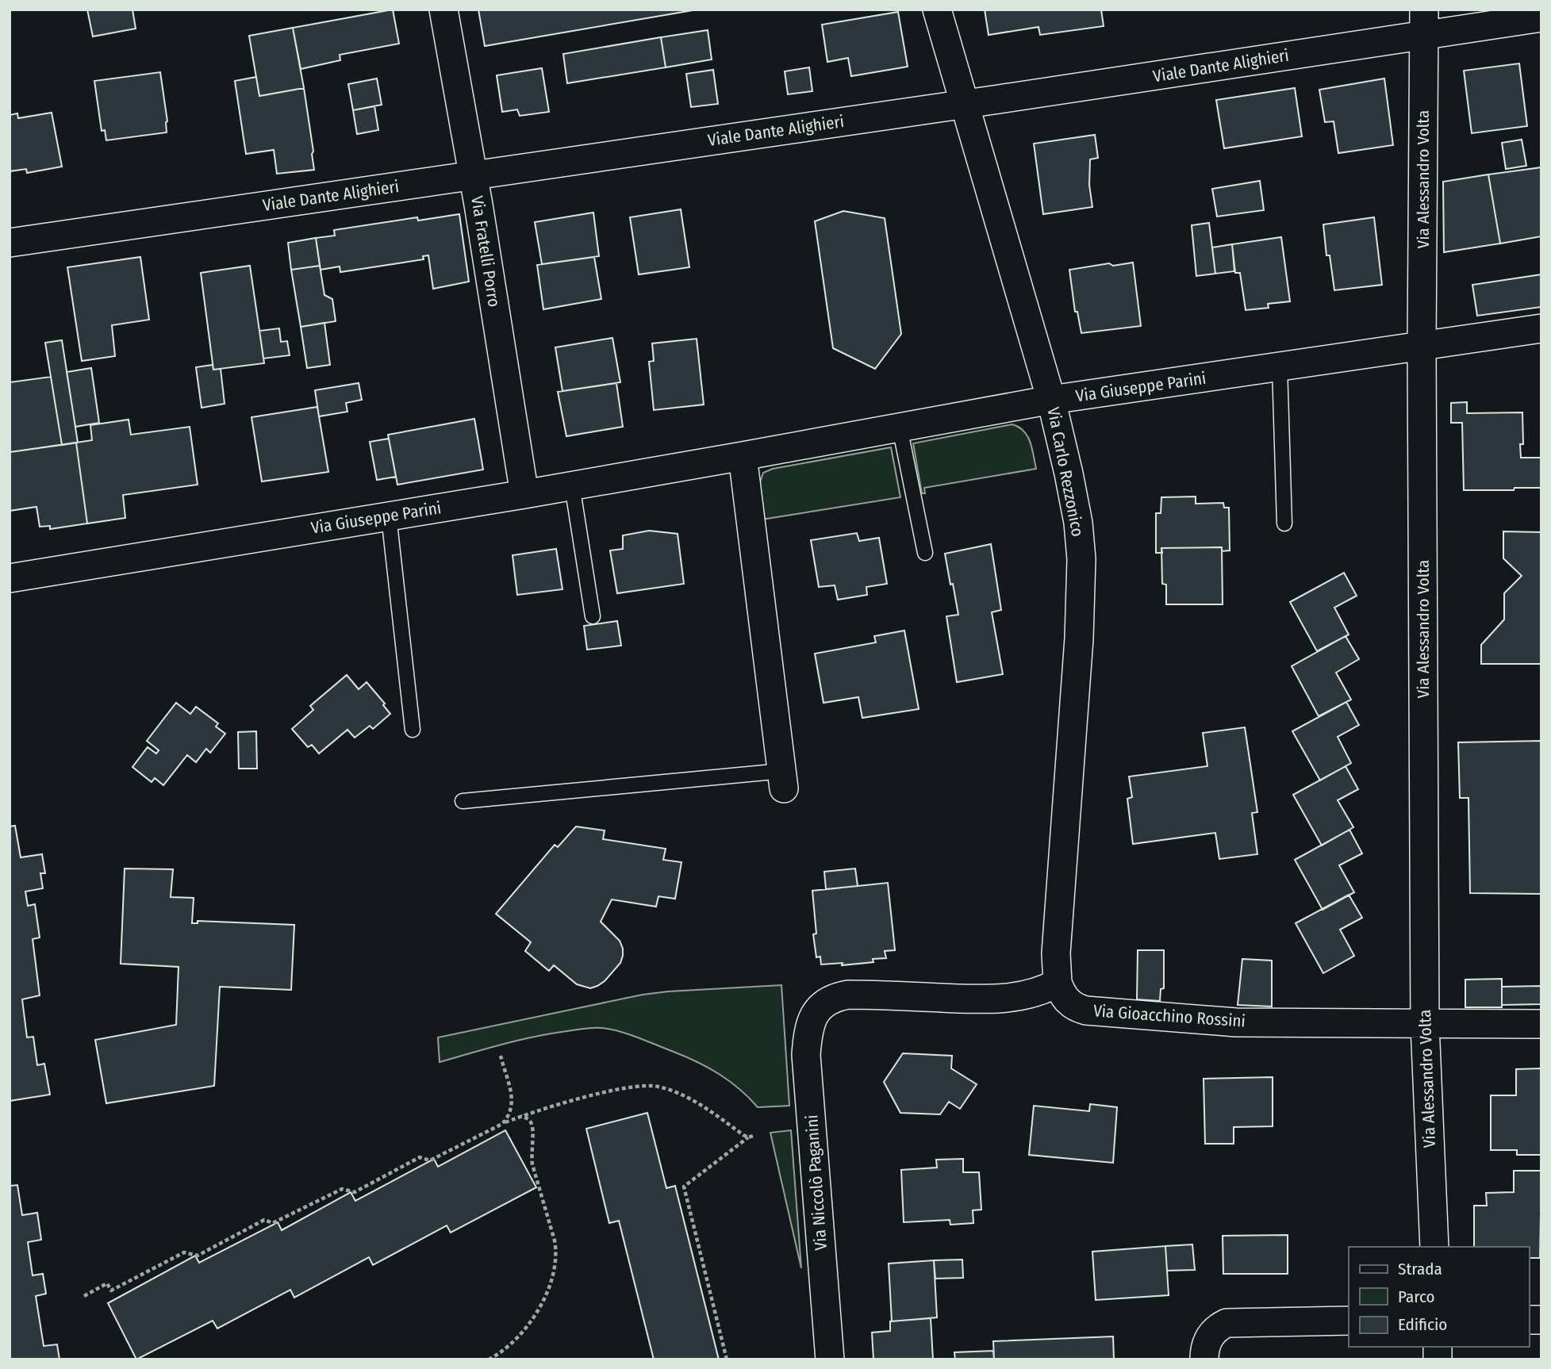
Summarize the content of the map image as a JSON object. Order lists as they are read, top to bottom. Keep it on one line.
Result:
{"streets":{"street":["Viale Dante Alighieri","Via Alessandro Volta","Via Fratelli Porro","Via Giuseppe Parini","Via Carlo Rezzonico","Via Gioacchino Rossini","Via Niccolò Paganini"]},"crossings":[["Viale Dante Alighieri","Via Alessandro Volta"],["Viale Dante Alighieri","Via Fratelli Porro"],["Viale Dante Alighieri","Via Carlo Rezzonico"],["Via Alessandro Volta","Via Giuseppe Parini"],["Via Alessandro Volta","Via Gioacchino Rossini"],["Via Fratelli Porro","Via Giuseppe Parini"],["Via Giuseppe Parini","Via Carlo Rezzonico"],["Via Carlo Rezzonico","Via Gioacchino Rossini"],["Via Carlo Rezzonico","Via Niccolò Paganini"],["Via Gioacchino Rossini","Via Niccolò Paganini"]],"legend":["Strada","Parco","Edificio"]}
